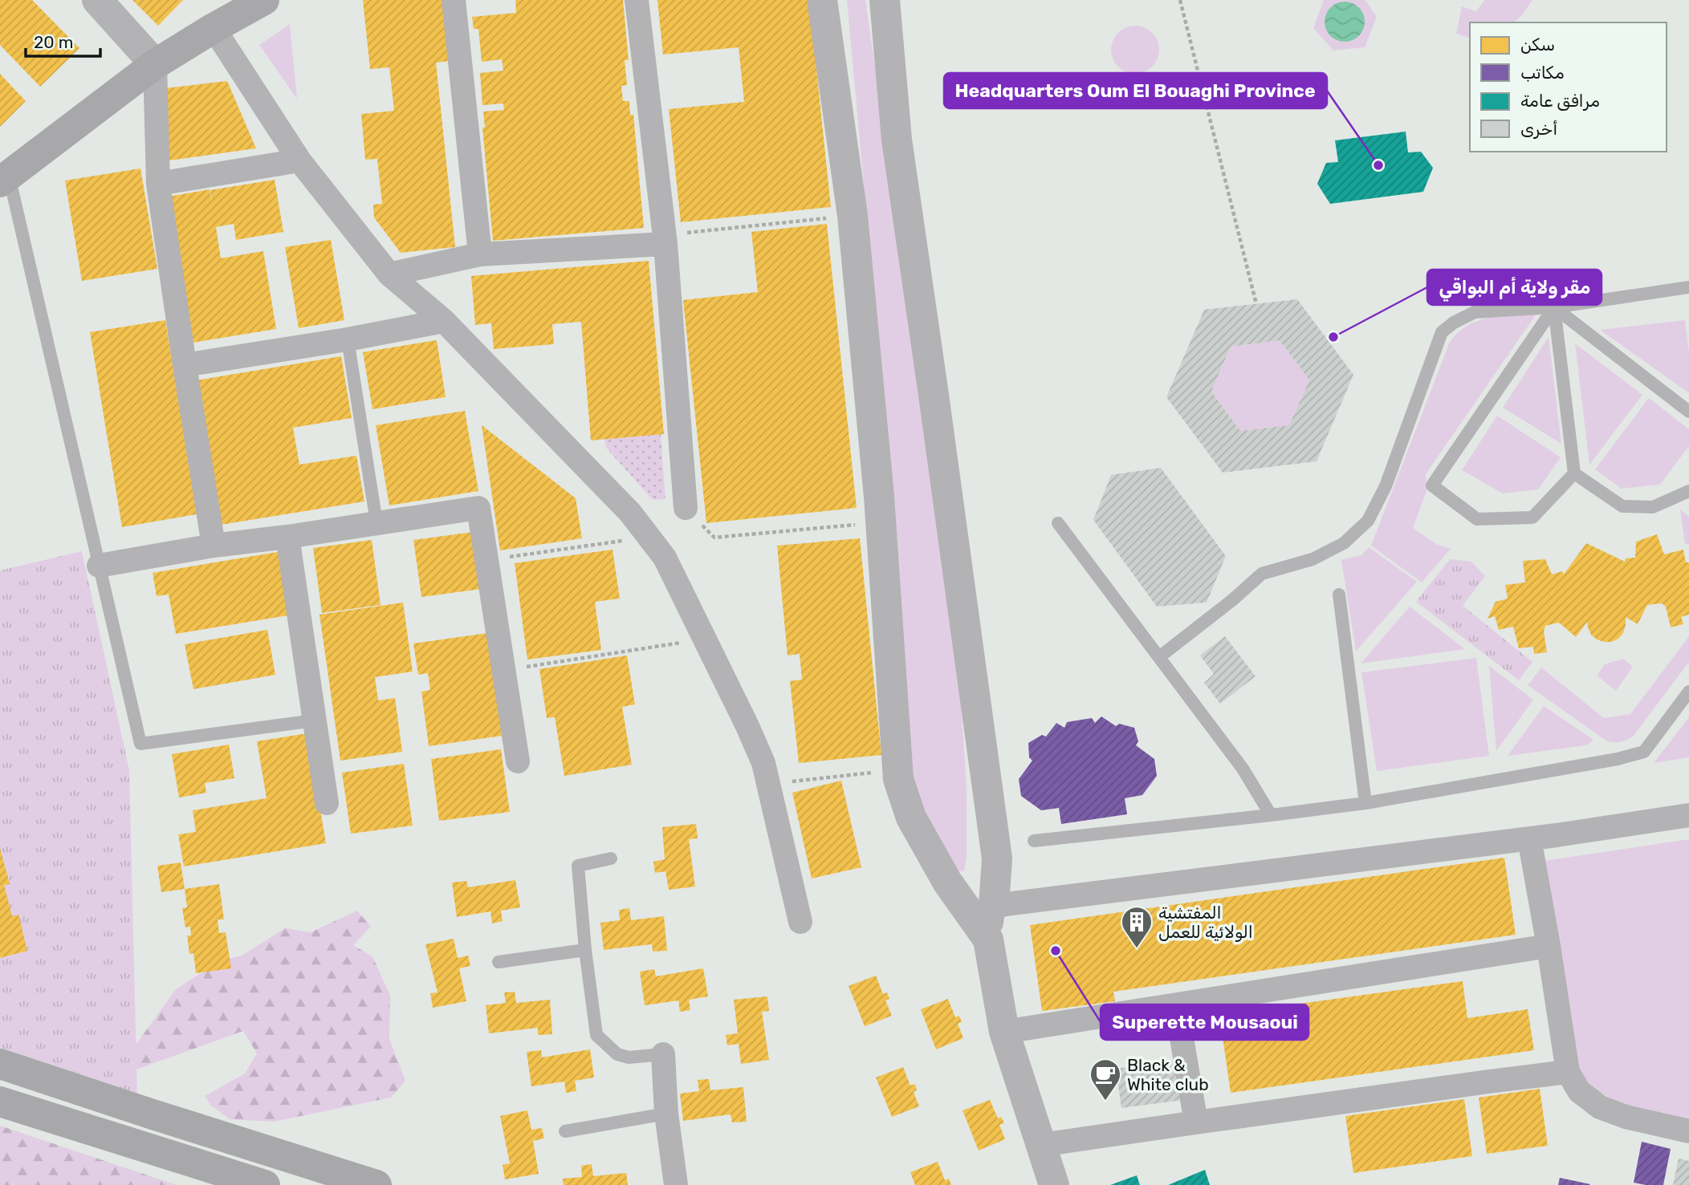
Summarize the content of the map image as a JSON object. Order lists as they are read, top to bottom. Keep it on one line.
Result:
{"places":{"other":["Headquarters Oum El Bouaghi Province","مقر ولاية أم البواقي","Superette Mousaoui"],"building":["المفتشية الولائية للعمل"],"cafe":["Black & White club"]},"legend":["سكن","مكاتب","مرافق عامة","أخرى"],"scale_bar":"20 m"}
